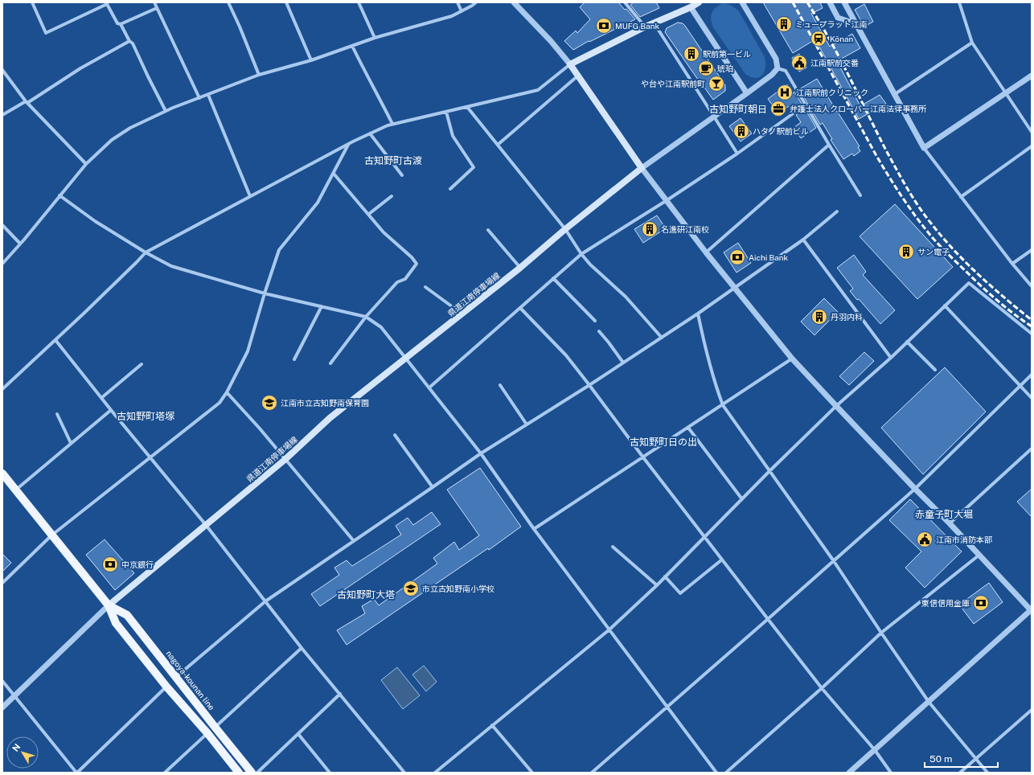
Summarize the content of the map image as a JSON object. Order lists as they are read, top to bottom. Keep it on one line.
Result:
{"streets":{"main road":["県道江南停車場線","nagoya-kounan line"]},"crossings":[["県道江南停車場線","nagoya-kounan line"]],"districts":["古知野町朝日","古知野町古渡","古知野町塔塚","古知野町日の出","赤童子町大堀","古知野町大塔"],"places":{"building":["ミュープラット江南","駅前第一ビル","ハタノ駅前ビル","名進研江南校","サン電子","丹羽内科"],"bank":["MUFG Bank","Aichi Bank","中京銀行","東信信用金庫"],"station":["Kōnan"],"public building":["江南駅前交番","江南市消防本部"],"cafe":["琥珀"],"bar":["や台や江南駅前町"],"hospital":["江南駅前クリニック"],"office":["弁護士法人クローバー江南法律事務所"],"school or university":["江南市立古知野南保育園","市立古知野南小学校"]},"scale_bar":"50 m","north":"top left"}
